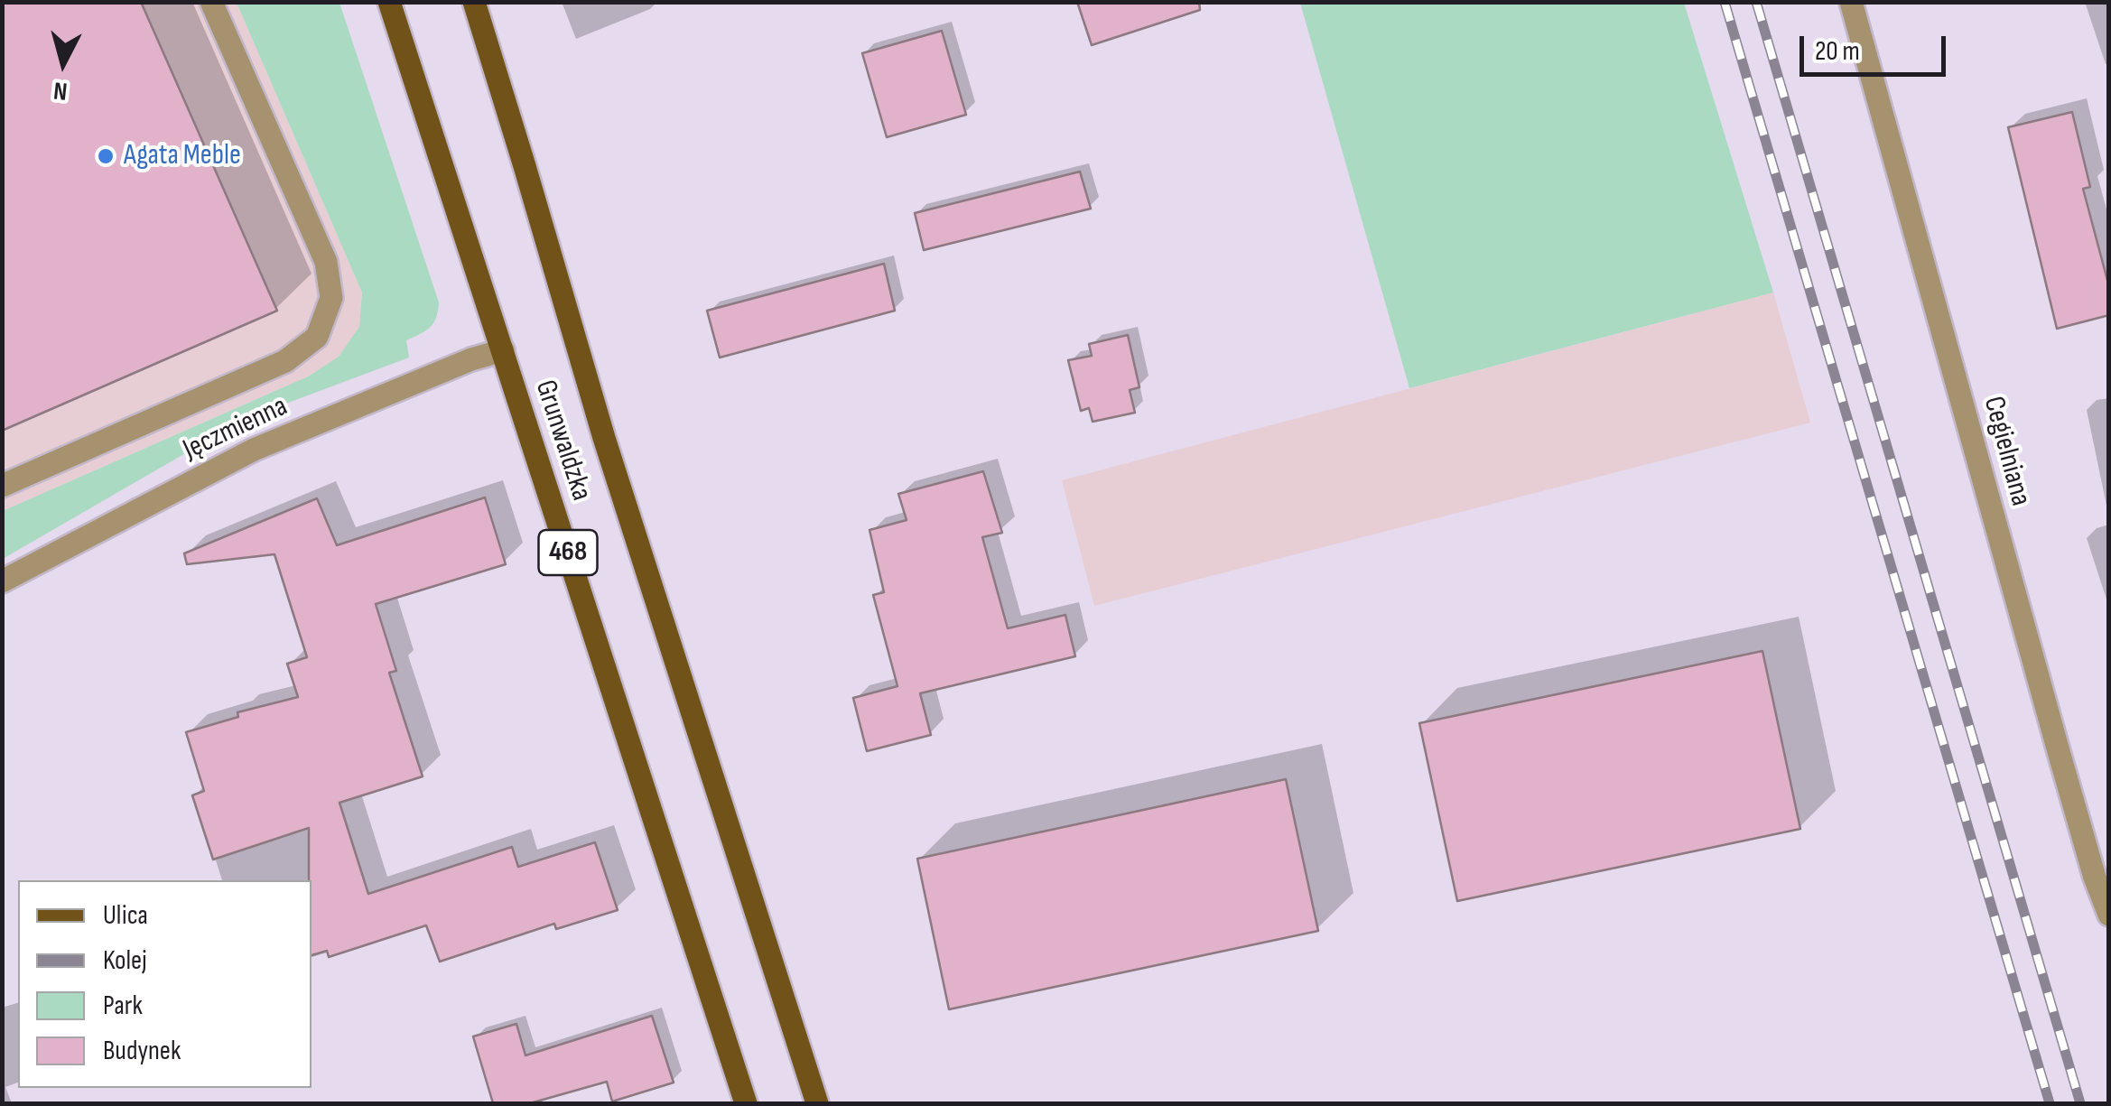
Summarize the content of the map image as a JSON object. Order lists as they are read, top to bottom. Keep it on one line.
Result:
{"streets":{"main road":["Grunwaldzka","468"],"street":["Jęczmienna","Cegielniana"]},"crossings":[["Jęczmienna","Grunwaldzka"]],"places":["Agata Meble"],"legend":["Ulica","Kolej","Park","Budynek"],"scale_bar":"20 m","north":"bottom"}
